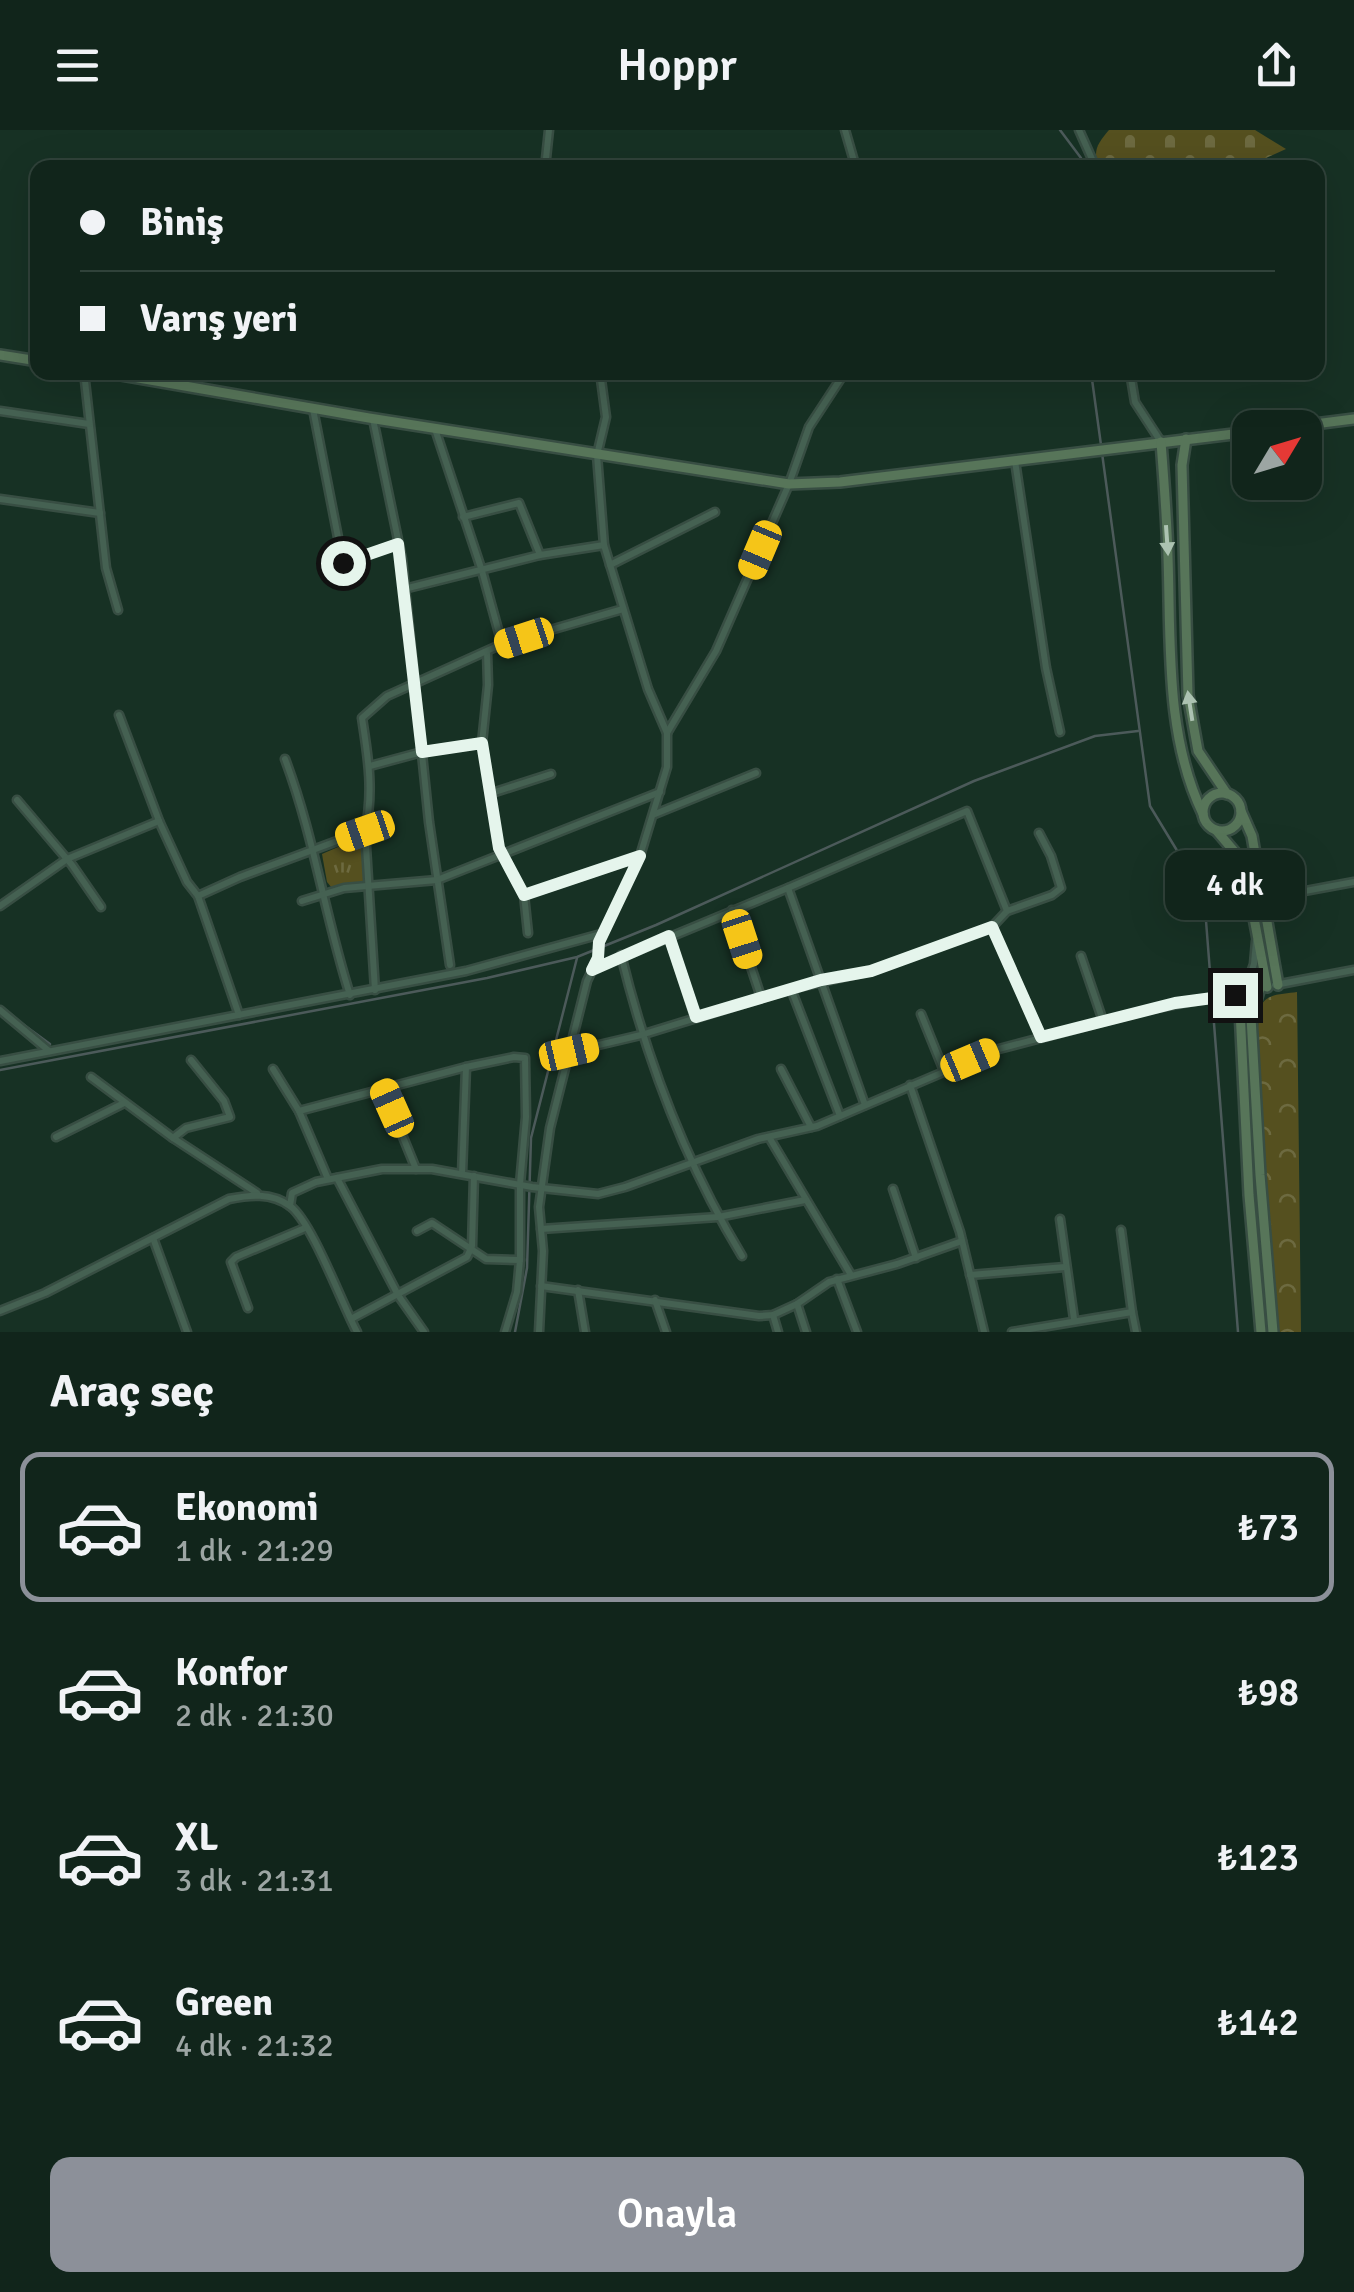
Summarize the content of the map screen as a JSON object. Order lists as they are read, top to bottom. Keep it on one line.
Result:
{"north":"top right","page":{"header":"Hoppr","banner":["Biniş","Varış yeri"],"bubble":"4 dk","heading":"Araç seç","list":[{"name":"Ekonomi","note":"1 dk · 21:29","value":"₺73"},{"name":"Konfor","note":"2 dk · 21:30","value":"₺98"},{"name":"XL","note":"3 dk · 21:31","value":"₺123"},{"name":"Green","note":"4 dk · 21:32","value":"₺142"}],"buttons":"Onayla"}}
